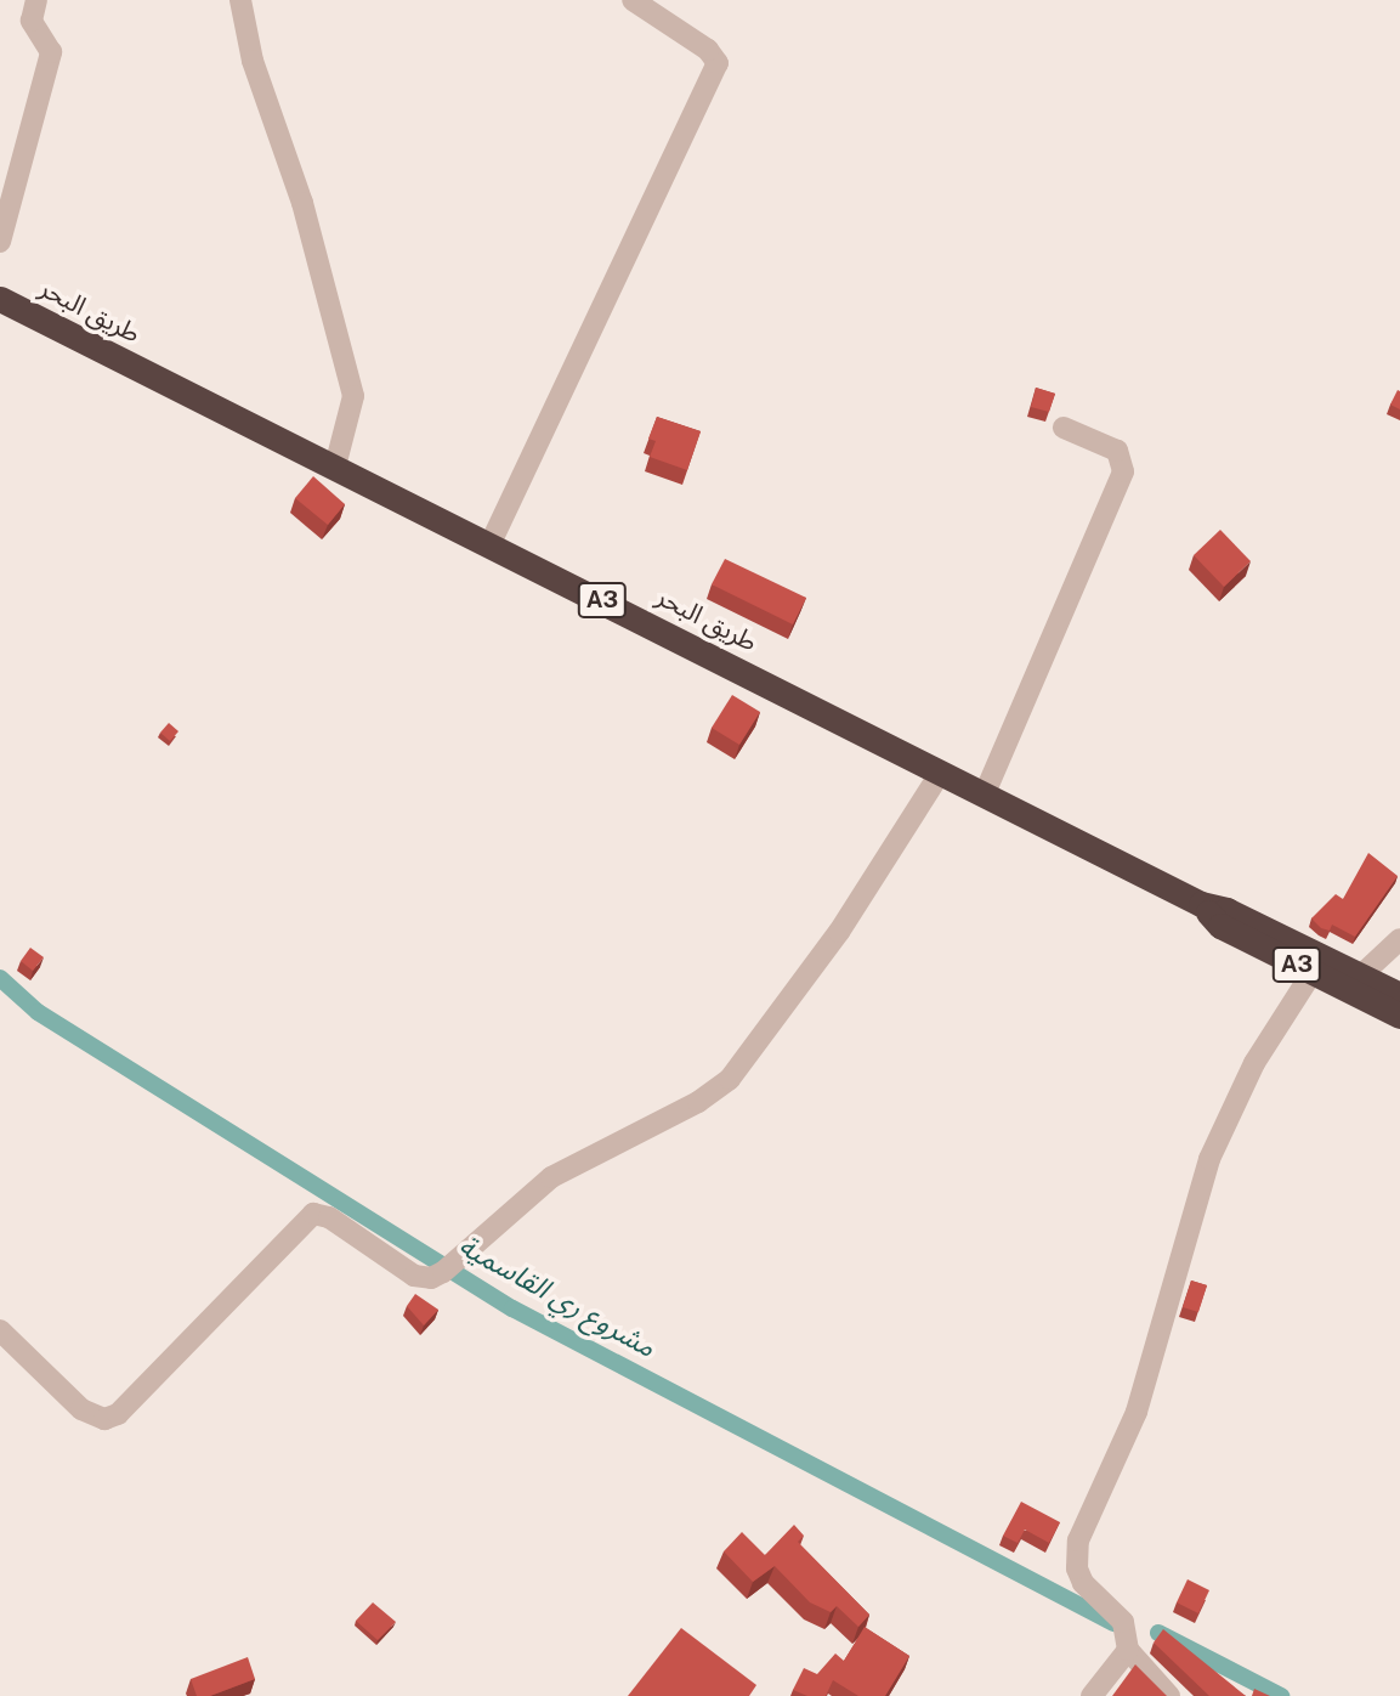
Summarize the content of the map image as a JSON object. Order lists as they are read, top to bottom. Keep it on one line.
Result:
{"streets":{"highway":["طريق البحر","A3"]},"water":["مشروع ري القاسمية"]}
